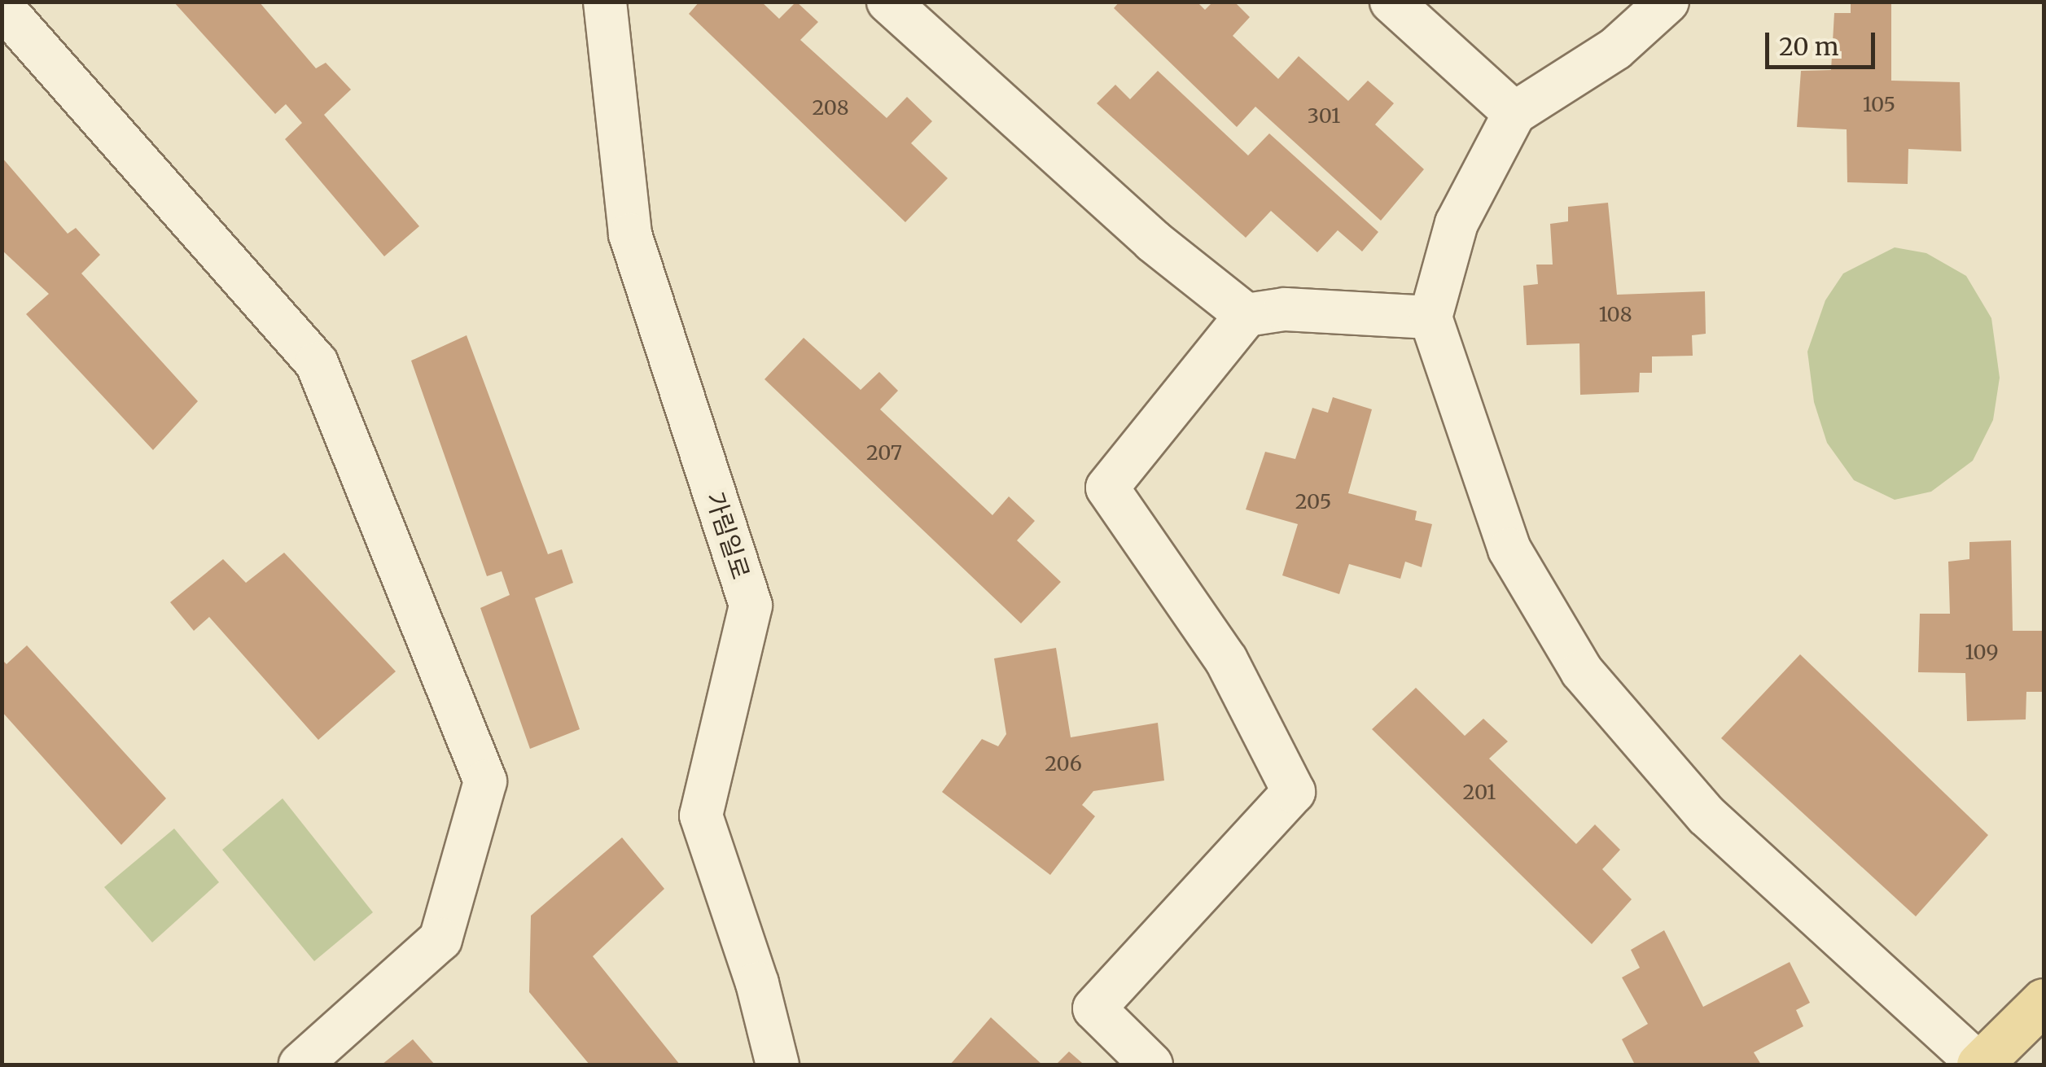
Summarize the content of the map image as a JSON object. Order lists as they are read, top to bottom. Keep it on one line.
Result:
{"streets":{"street":["가림일로"]},"house_numbers":["105","208","301","108","207","205","109","206","201"],"scale_bar":"20 m"}
